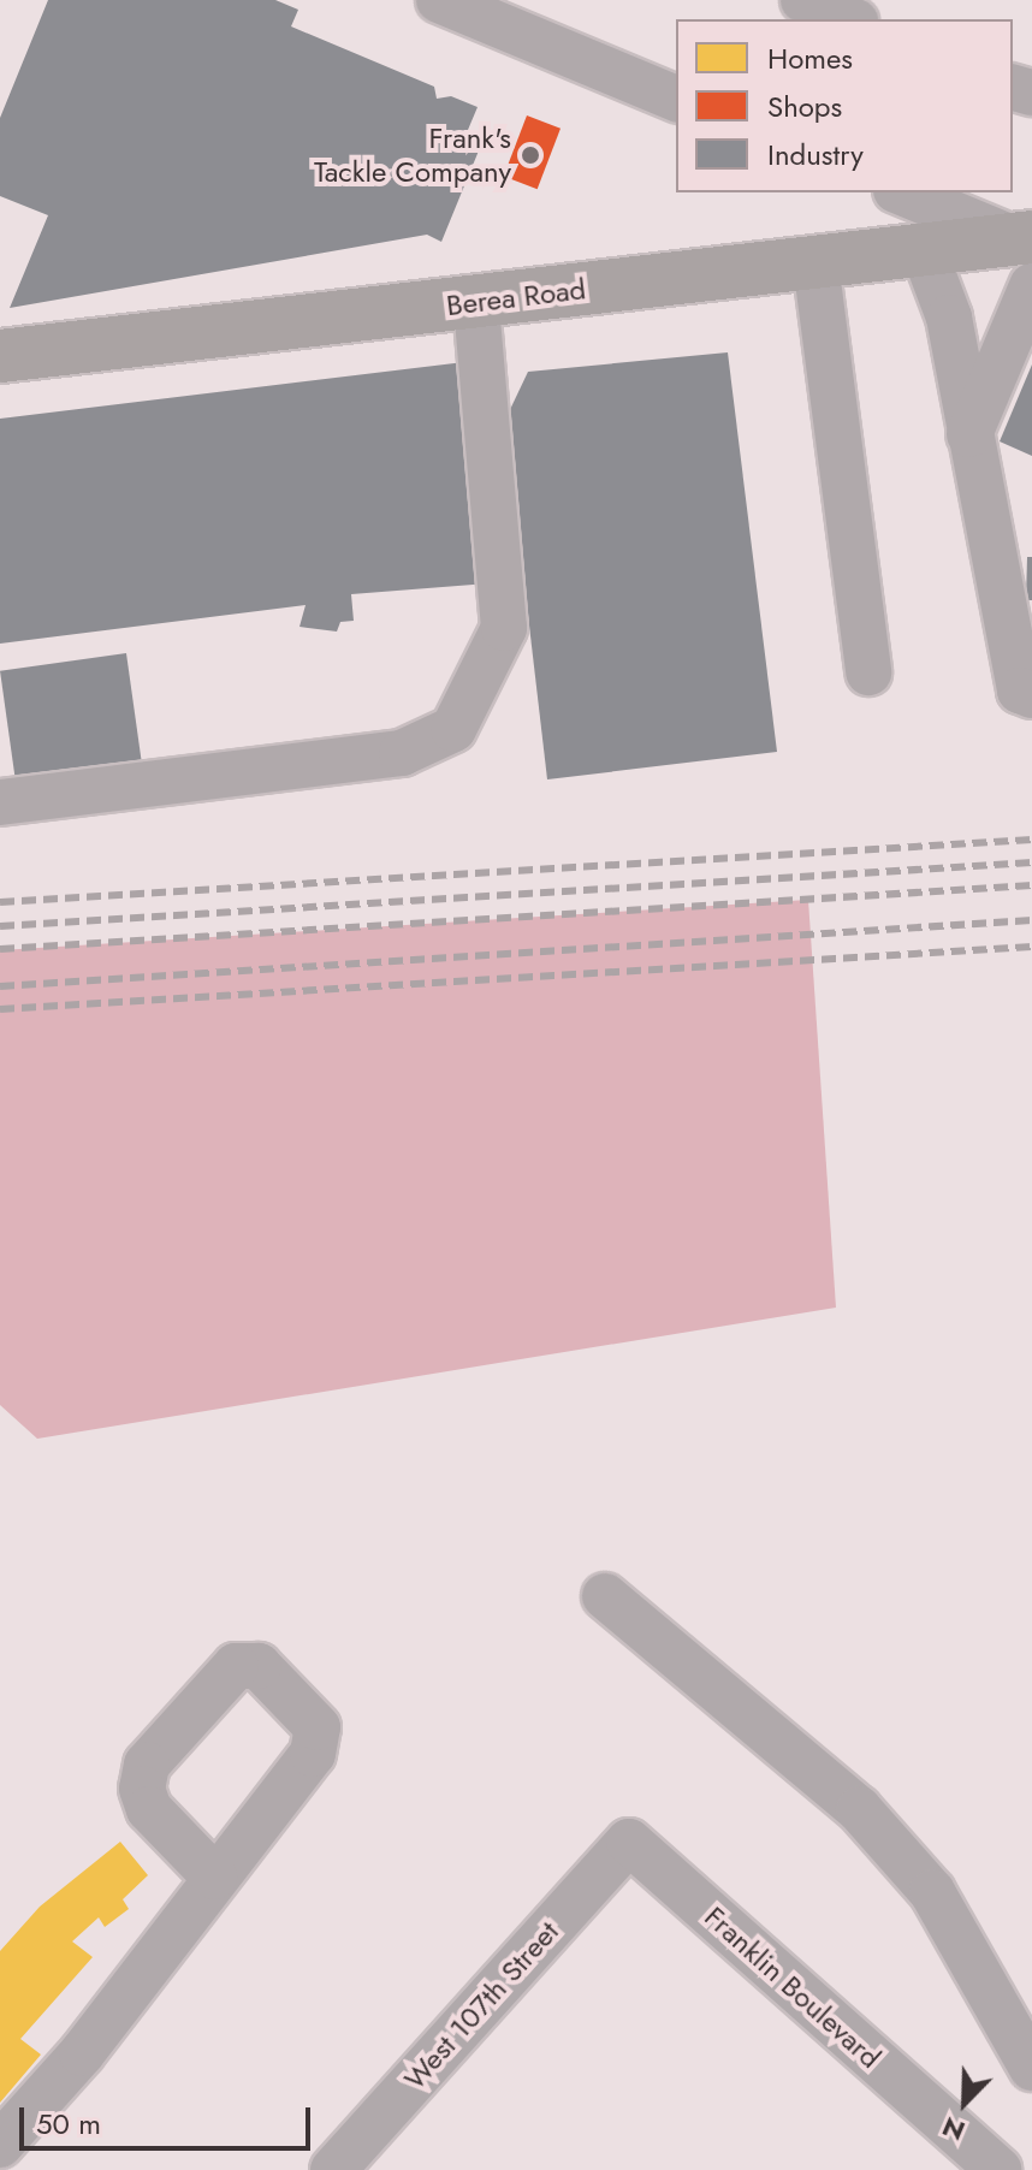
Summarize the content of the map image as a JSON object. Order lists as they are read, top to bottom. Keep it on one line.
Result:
{"streets":{"main road":["Berea Road"],"street":["Franklin Boulevard","West 107th Street"]},"crossings":[["Franklin Boulevard","West 107th Street"]],"places":["Frank's Tackle Company"],"legend":["Homes","Shops","Industry"],"scale_bar":"50 m","north":"bottom left"}
